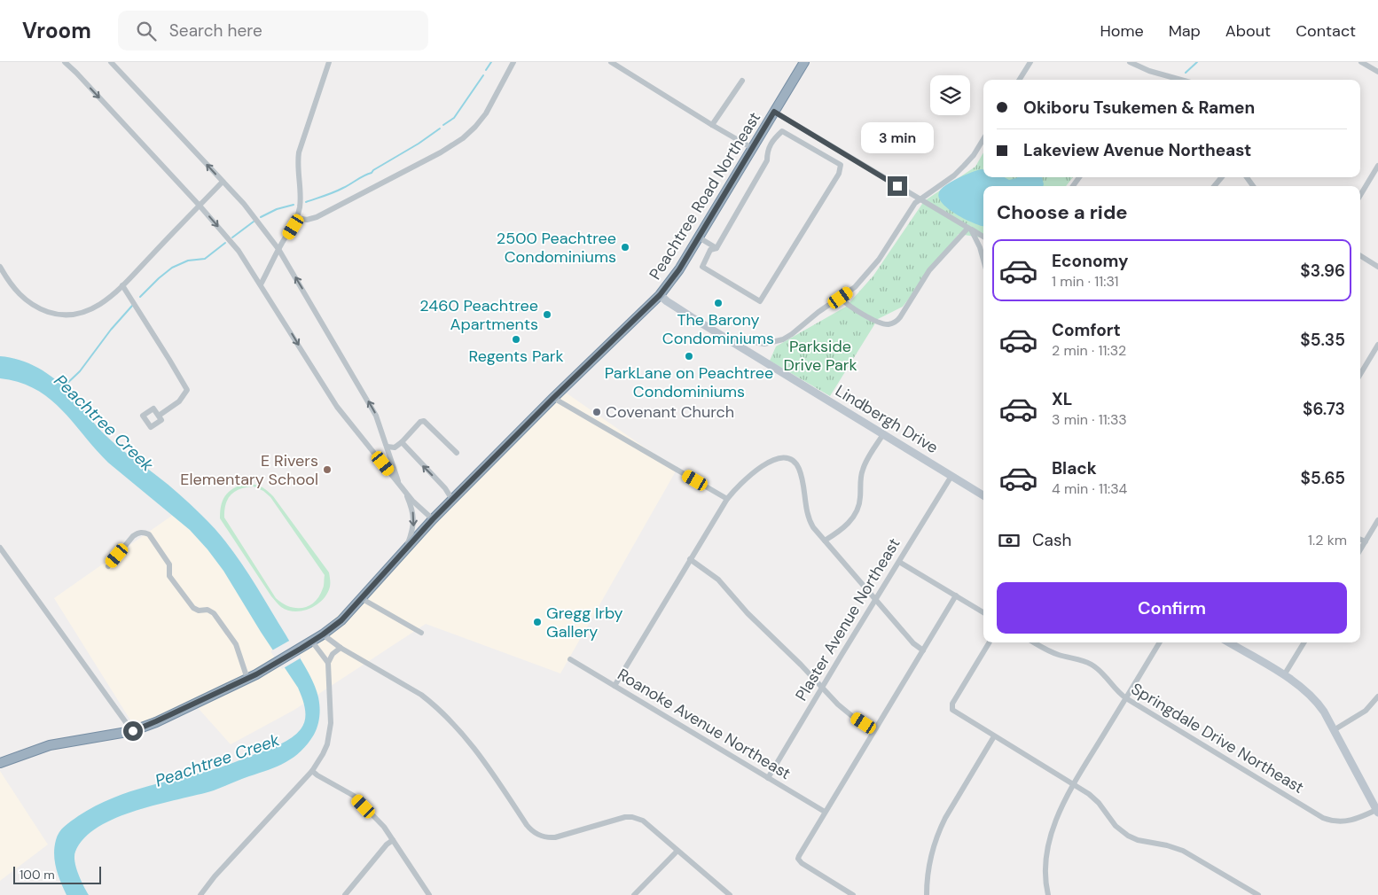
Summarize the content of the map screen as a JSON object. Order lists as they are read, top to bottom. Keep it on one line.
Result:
{"streets":{"highway":["Peachtree Road Northeast"],"main road":["Lindbergh Drive"],"street":["Plaster Avenue Northeast","Roanoke Avenue Northeast","Springdale Drive Northeast"]},"crossings":[["Peachtree Road Northeast","Lindbergh Drive"],["Lindbergh Drive","Plaster Avenue Northeast"],["Plaster Avenue Northeast","Roanoke Avenue Northeast"]],"water":["Peachtree Creek"],"parks":["Parkside Drive Park"],"places":["2500 Peachtree Condominiums","The Barony Condominiums","2460 Peachtree Apartments","Regents Park","ParkLane on Peachtree Condominiums","Covenant Church","E Rivers Elementary School","Gregg Irby Gallery"],"scale_bar":"100 m","page":{"header":"Vroom","search":"Search here","nav":["Home","Map","About","Contact"],"banner":["Okiboru Tsukemen & Ramen","Lakeview Avenue Northeast"],"bubble":"3 min","heading":"Choose a ride","list":[{"name":"Economy","note":"1 min · 11:31","value":"$3.96"},{"name":"Comfort","note":"2 min · 11:32","value":"$5.35"},{"name":"XL","note":"3 min · 11:33","value":"$6.73"},{"name":"Black","note":"4 min · 11:34","value":"$5.65"}],"pay":["Cash","1.2 km"],"buttons":"Confirm","scale":"100 m"}}
